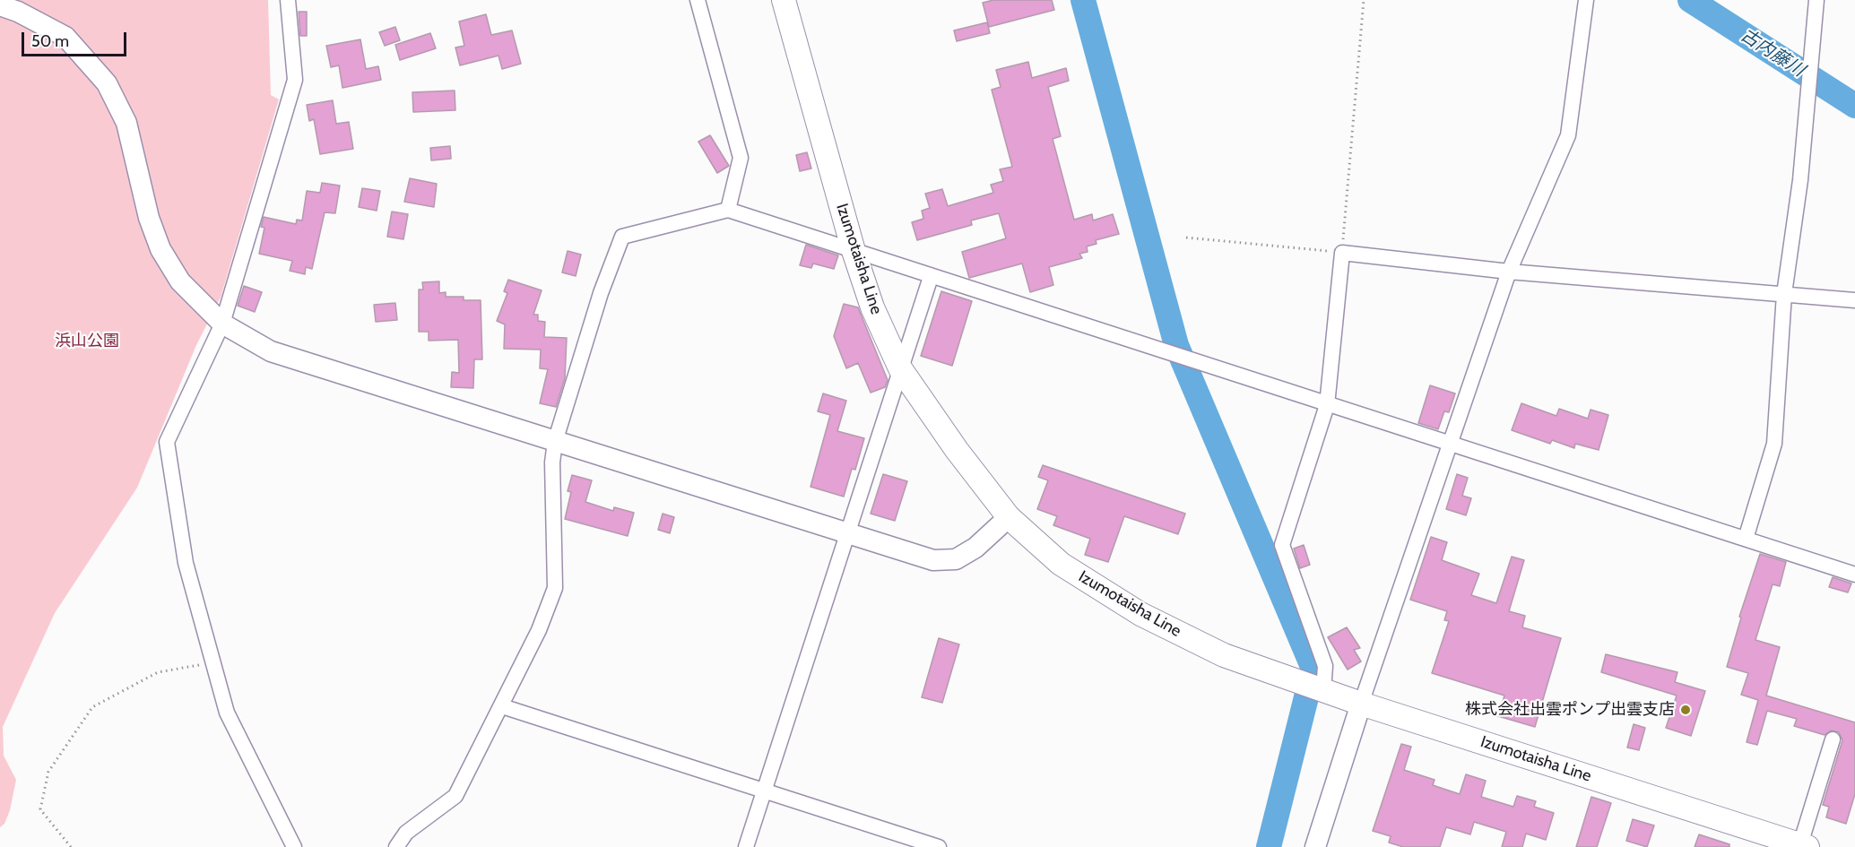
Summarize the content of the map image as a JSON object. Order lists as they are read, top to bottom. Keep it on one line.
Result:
{"streets":{"main road":["Izumotaisha Line"]},"water":["古内藤川"],"parks":["浜山公園"],"places":["株式会社出雲ポンプ出雲支店"],"scale_bar":"50 m"}
